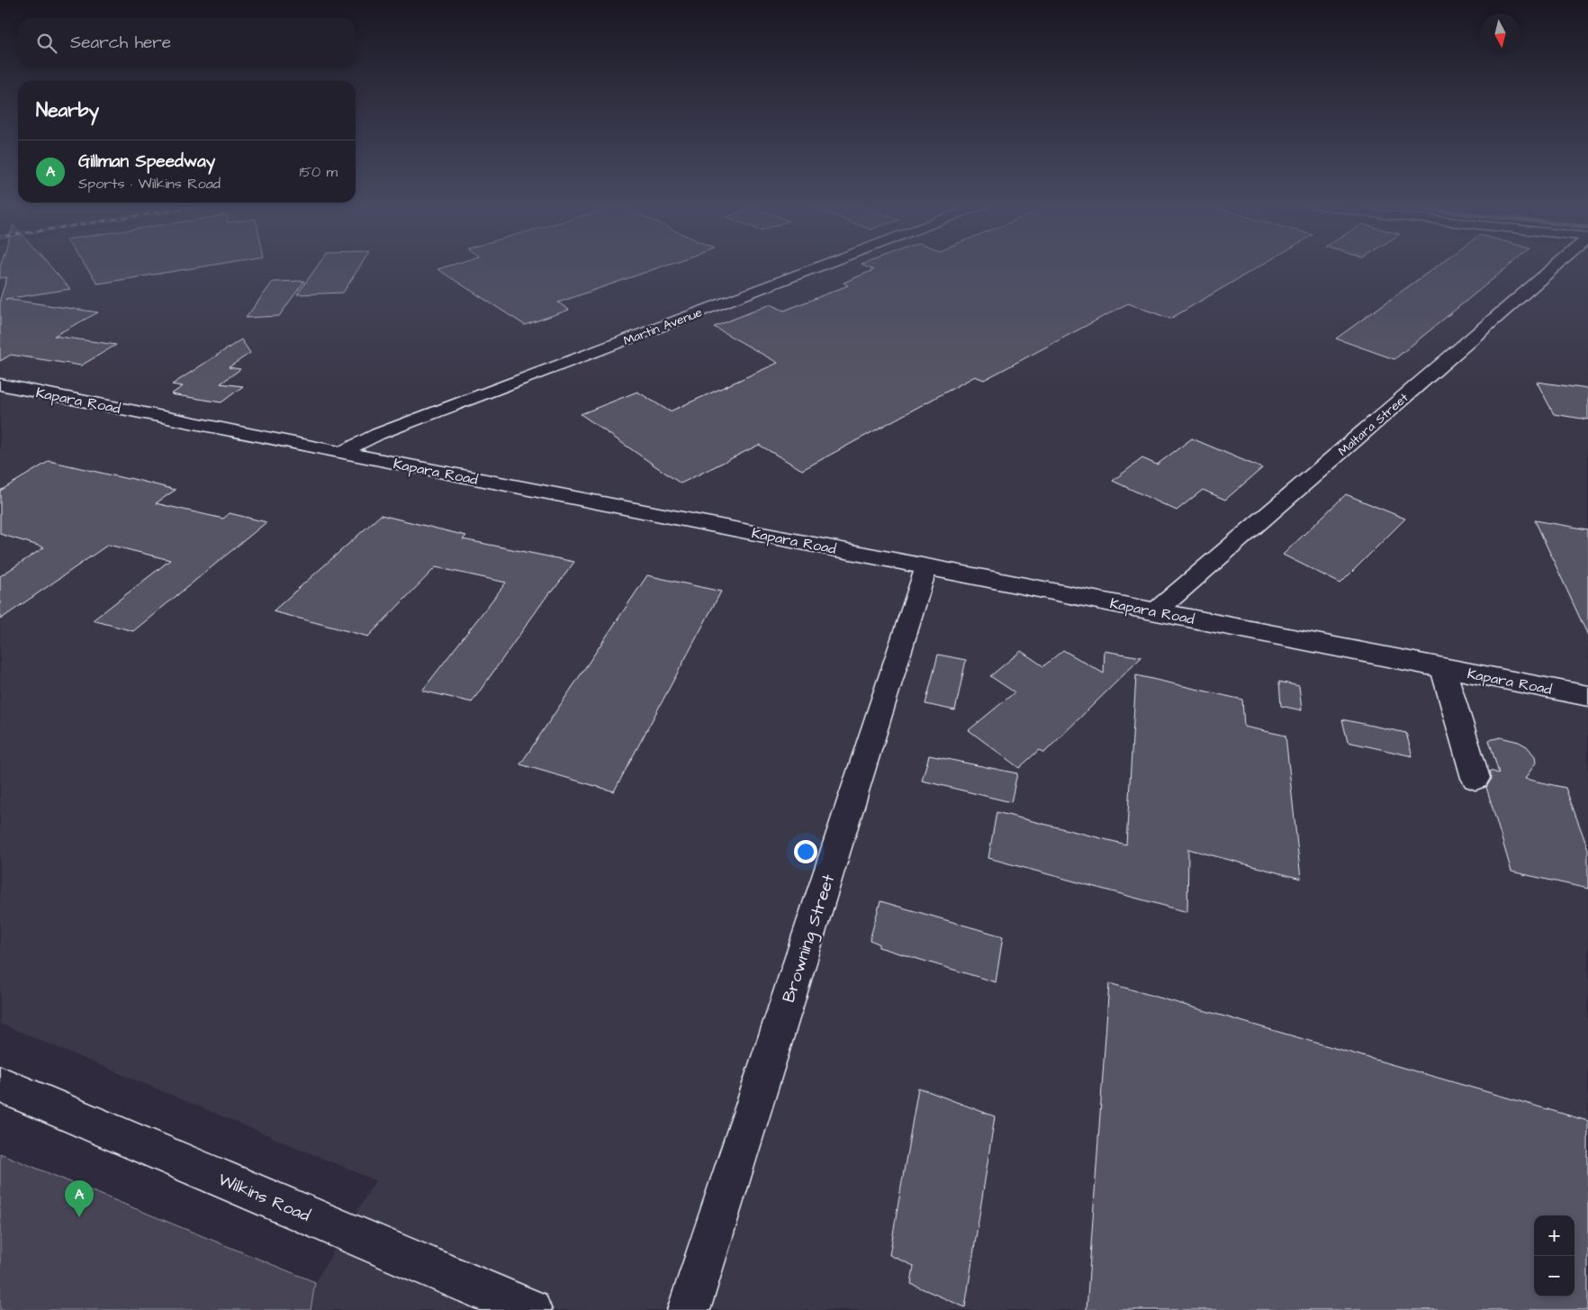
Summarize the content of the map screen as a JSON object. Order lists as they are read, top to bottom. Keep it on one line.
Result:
{"streets":{"street":["Martin Avenue","Kapara Road","Maltara Street","Browning Street","Wilkins Road"]},"crossings":[["Martin Avenue","Kapara Road"],["Kapara Road","Maltara Street"],["Kapara Road","Browning Street"]],"north":"bottom","page":{"search":"Search here","heading":"Nearby","list":[{"mark":"A","name":"Gillman Speedway","note":"Sports · Wilkins Road","value":"150 m"}],"pins":"A","map_buttons":["+","−"]}}
